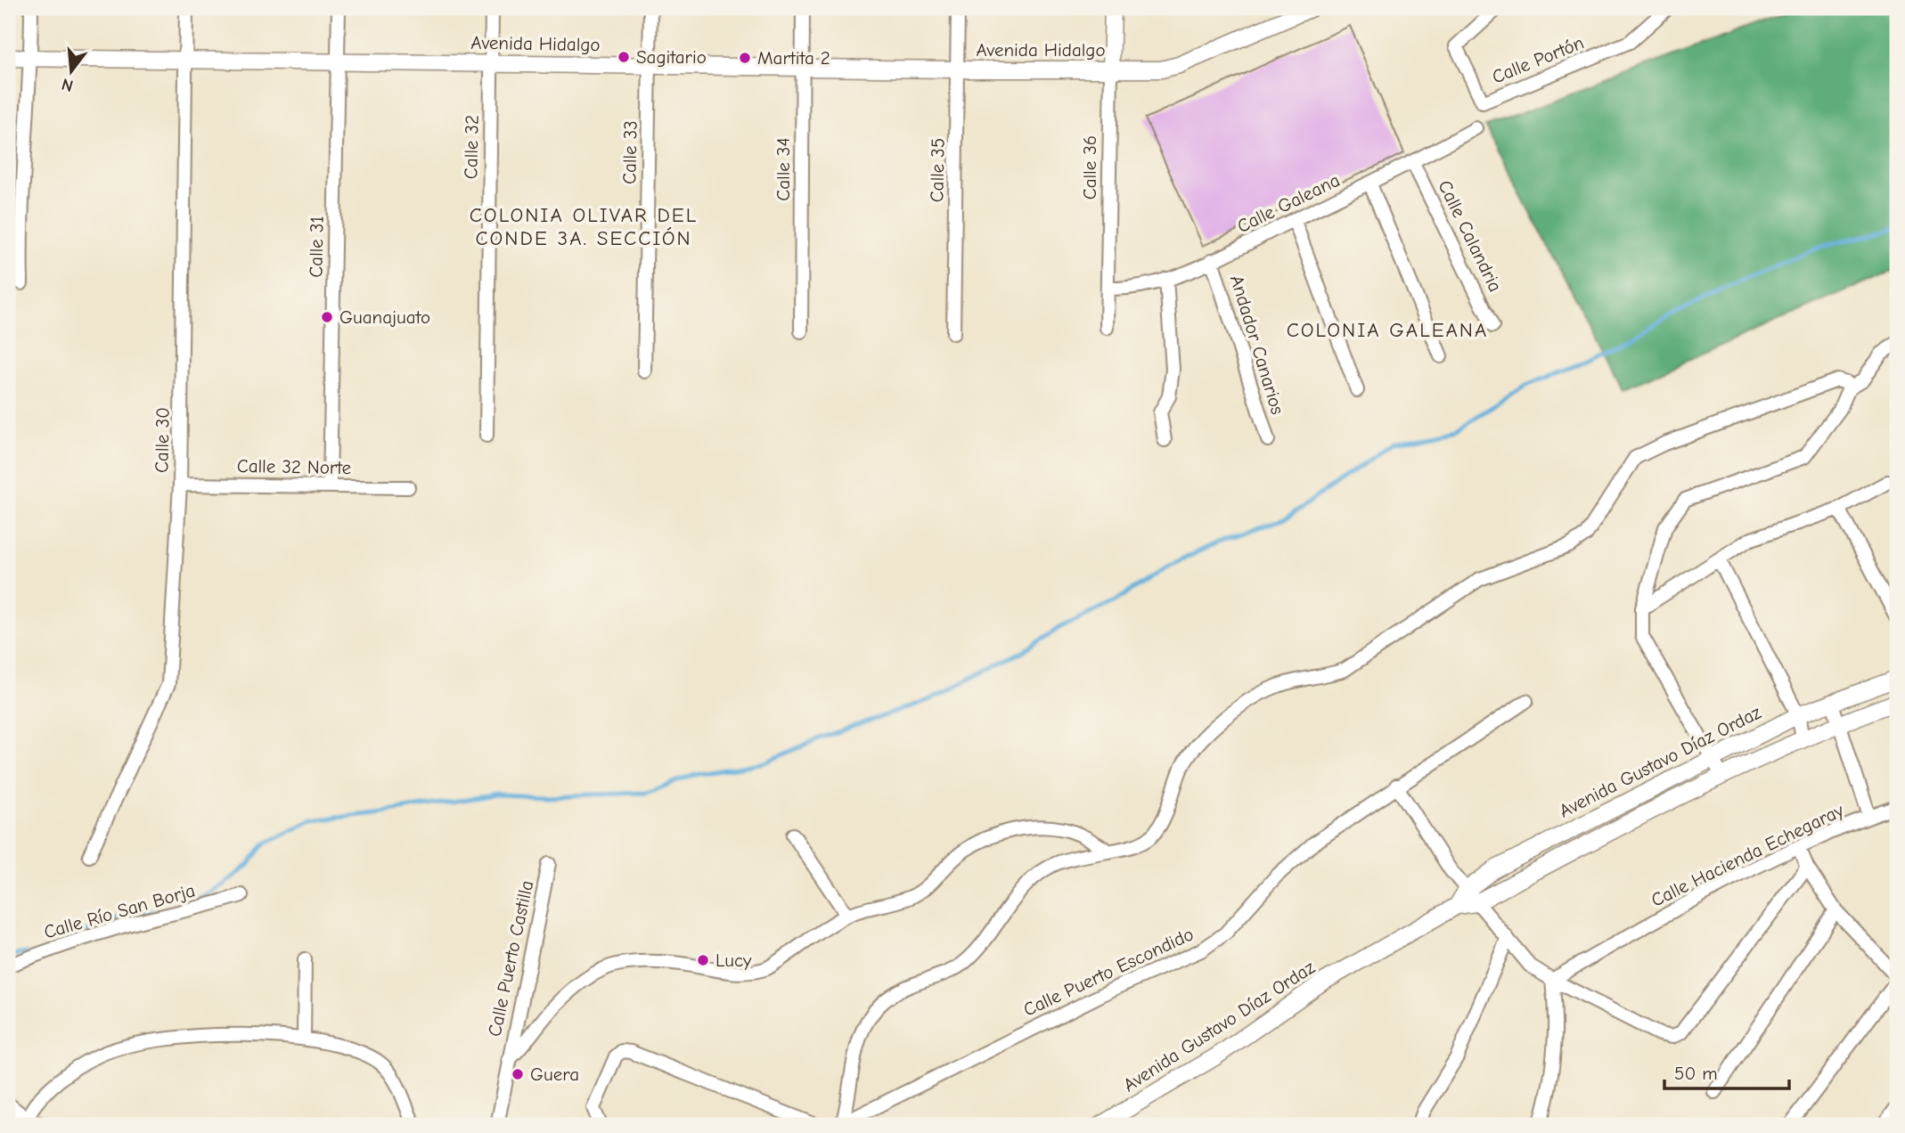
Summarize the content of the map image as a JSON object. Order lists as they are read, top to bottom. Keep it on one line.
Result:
{"streets":{"street":["Avenida Hidalgo","Calle Portón","Calle 32","Calle 33","Calle 36","Calle 34","Calle 35","Calle Galeana","Calle Calandria","Calle 31","Andador Canarios","Calle 30","Calle 32 Norte","Avenida Gustavo Díaz Ordaz","Calle Hacienda Echegaray","Calle Río San Borja","Calle Puerto Castilla","Calle Puerto Escondido"]},"crossings":[["Avenida Hidalgo","Calle 32"],["Avenida Hidalgo","Calle 33"],["Avenida Hidalgo","Calle 36"],["Avenida Hidalgo","Calle 34"],["Avenida Hidalgo","Calle 35"],["Avenida Hidalgo","Calle 31"],["Avenida Hidalgo","Calle 30"],["Calle 36","Calle Galeana"],["Calle Galeana","Calle Calandria"],["Calle Galeana","Andador Canarios"],["Calle 31","Calle 32 Norte"],["Calle 30","Calle 32 Norte"]],"districts":["COLONIA OLIVAR DEL CONDE 3A. SECCIÓN","COLONIA GALEANA"],"places":["Sagitario","Martita 2","Guanajuato","Lucy","Guera"],"scale_bar":"50 m","north":"bottom"}
